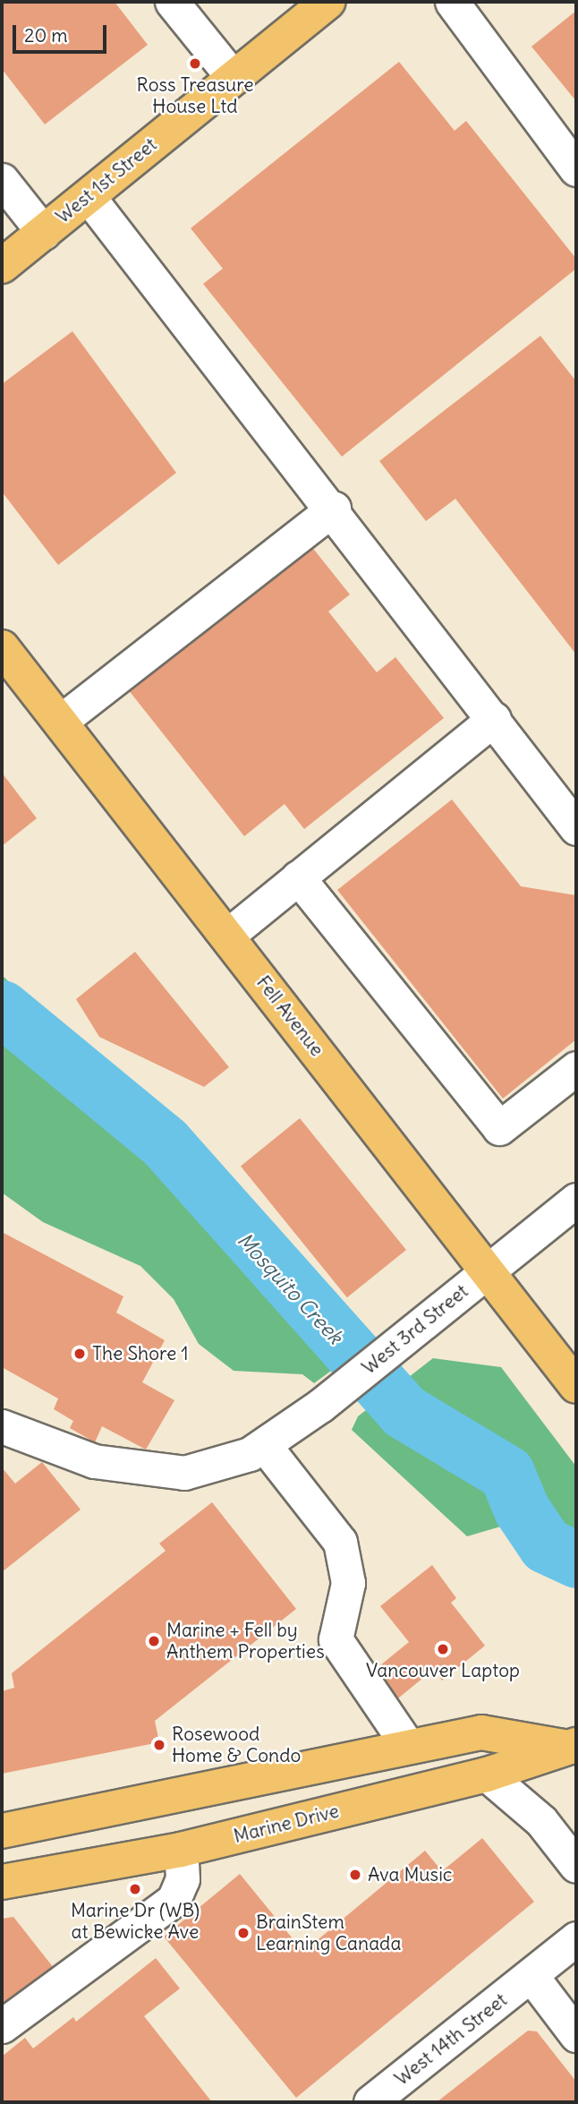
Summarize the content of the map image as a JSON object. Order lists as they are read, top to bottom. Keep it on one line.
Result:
{"streets":{"main road":["West 1st Street","Fell Avenue","Marine Drive"],"street":["West 3rd Street","West 14th Street"]},"crossings":[["Fell Avenue","West 3rd Street"]],"water":["Mosquito Creek"],"places":["Ross Treasure House Ltd","The Shore 1","Marine + Fell by Anthem Properties","Vancouver Laptop","Rosewood Home & Condo","Ava Music","Marine Dr (WB) at Bewicke Ave","BrainStem Learning Canada"],"scale_bar":"20 m"}
